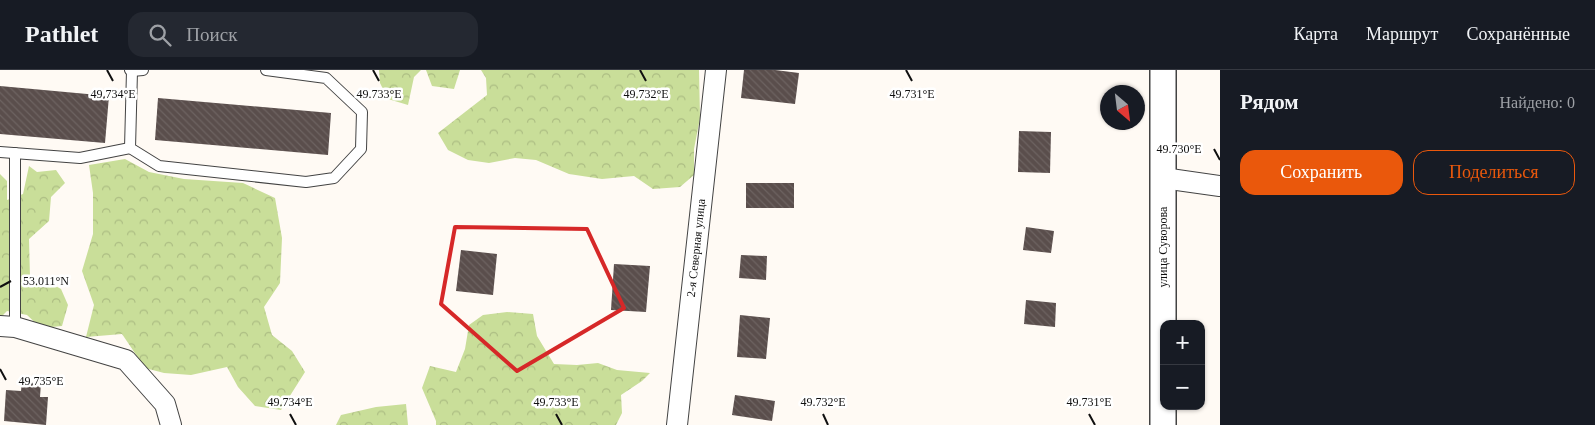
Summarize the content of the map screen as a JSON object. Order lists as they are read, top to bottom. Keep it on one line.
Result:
{"streets":{"street":["улица Суворова","2-я Северная улица"]},"north":"bottom right","page":{"header":"Pathlet","search":"Поиск","nav":["Карта","Маршрут","Сохранённые"],"heading":["Рядом","Найдено: 0"],"buttons":["Сохранить","Поделиться"],"map_buttons":["+","−"]},"coordinates":["49.734°E","49.733°E","49.731°E","49.732°E","49.730°E","53.011°N","49.735°E"]}
